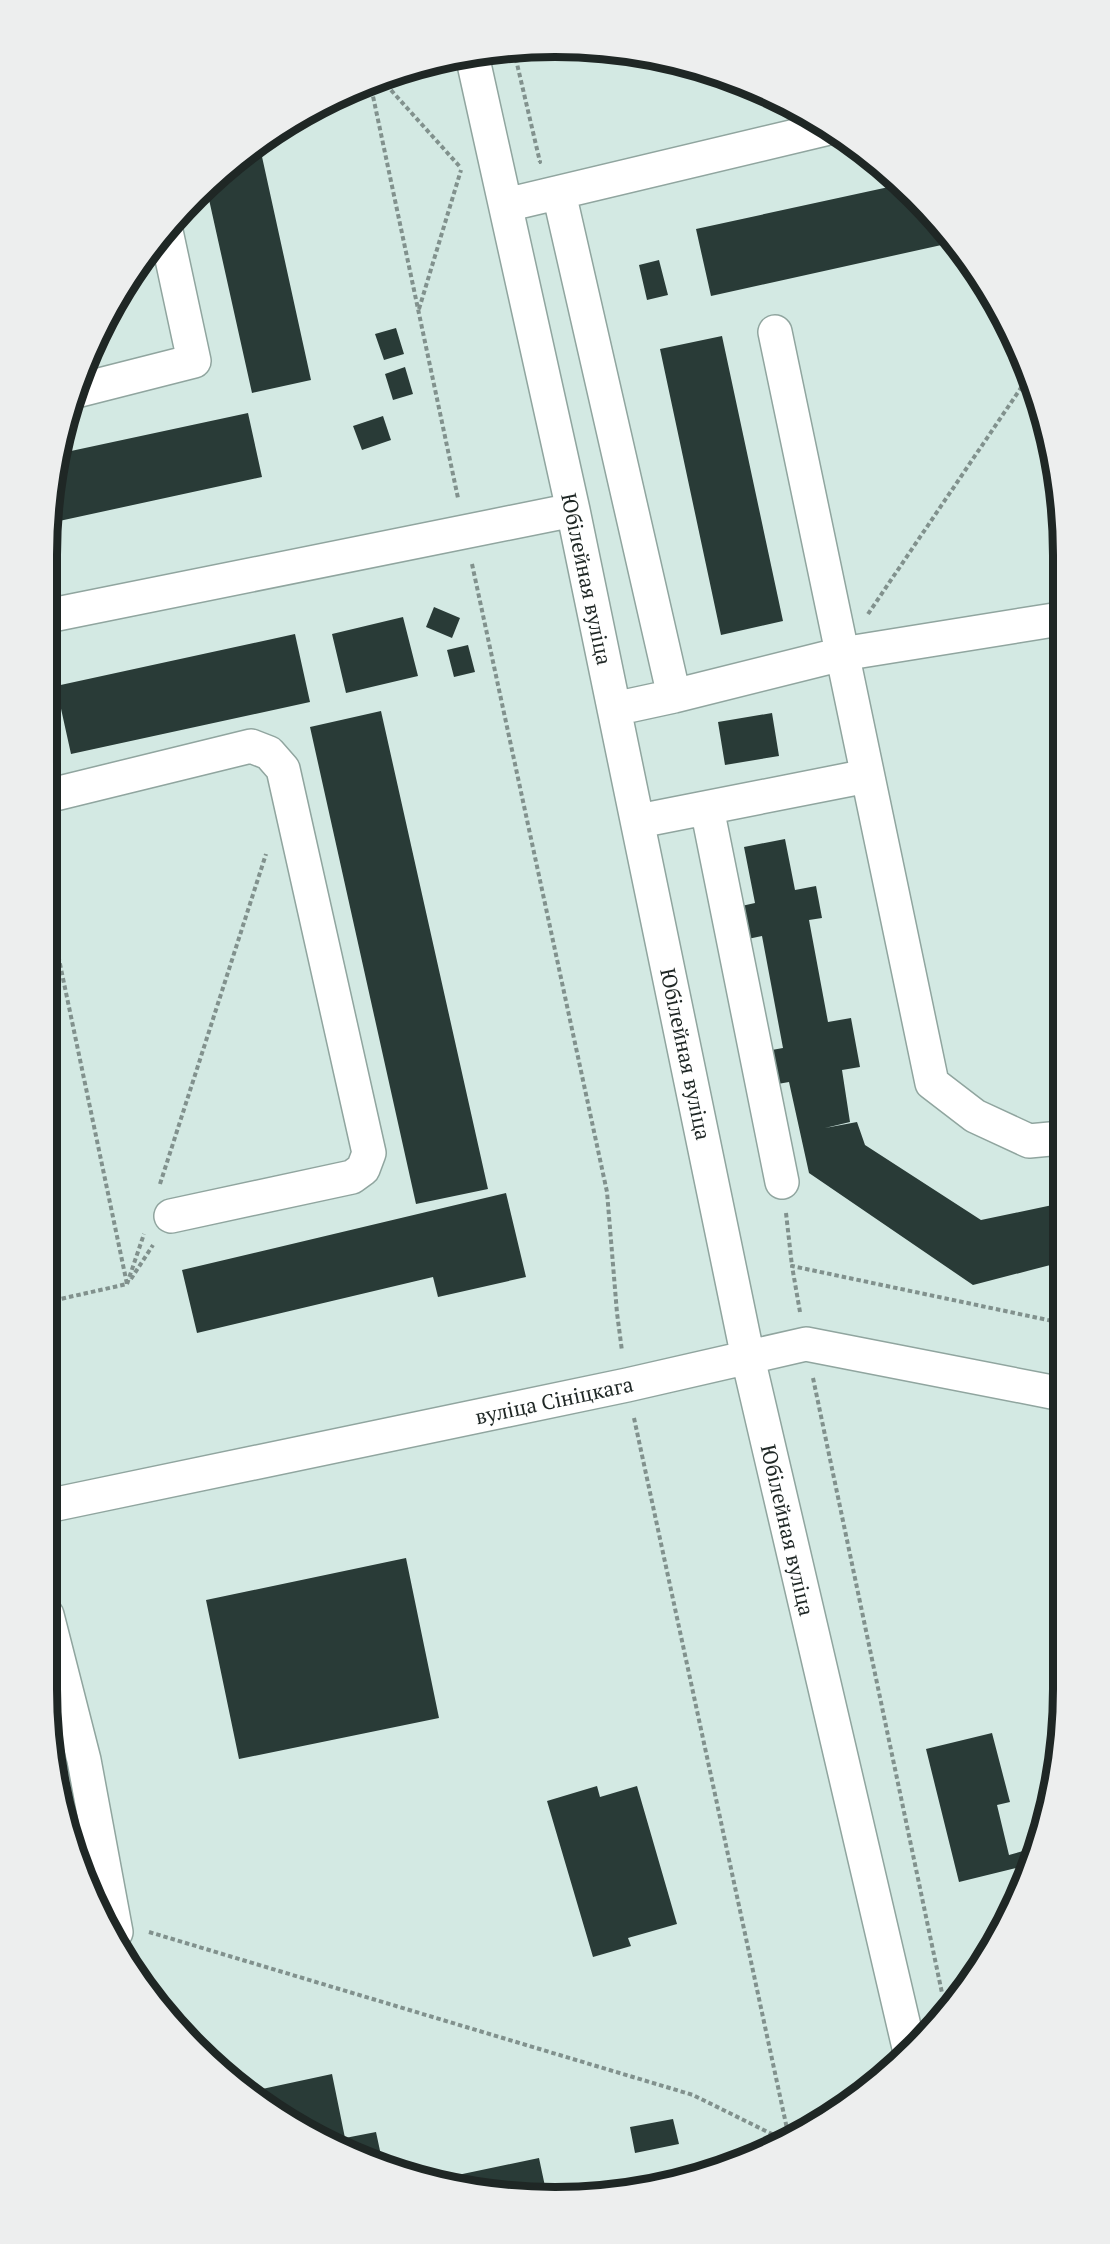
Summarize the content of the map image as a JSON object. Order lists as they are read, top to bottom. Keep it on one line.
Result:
{"streets":{"street":["Юбілейная вуліца","вуліца Сініцкага"]},"crossings":[["Юбілейная вуліца","вуліца Сініцкага"]]}
